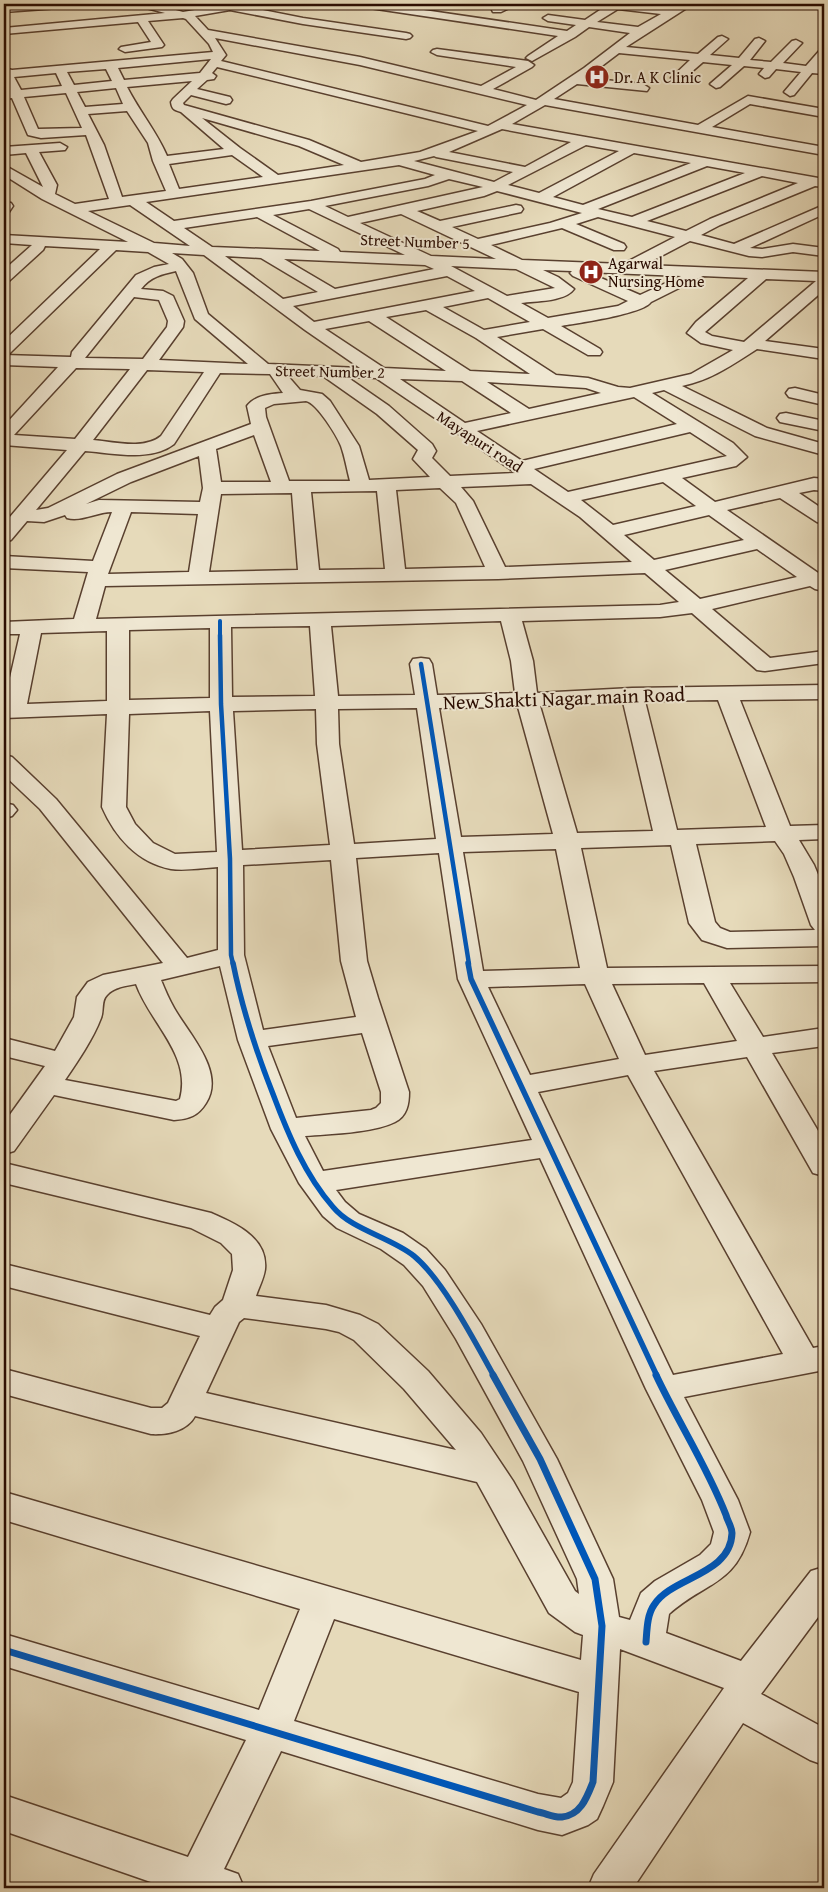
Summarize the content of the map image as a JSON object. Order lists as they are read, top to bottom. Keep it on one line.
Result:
{"streets":{"street":["Street Number 5","Street Number 2","Mayapuri road","New Shakti Nagar main Road"]},"crossings":[["Street Number 5","Mayapuri road"],["Street Number 2","Mayapuri road"],["Mayapuri road","New Shakti Nagar main Road"]],"places":{"hospital":["Dr. A K Clinic","Agarwal Nursing Home"]}}
